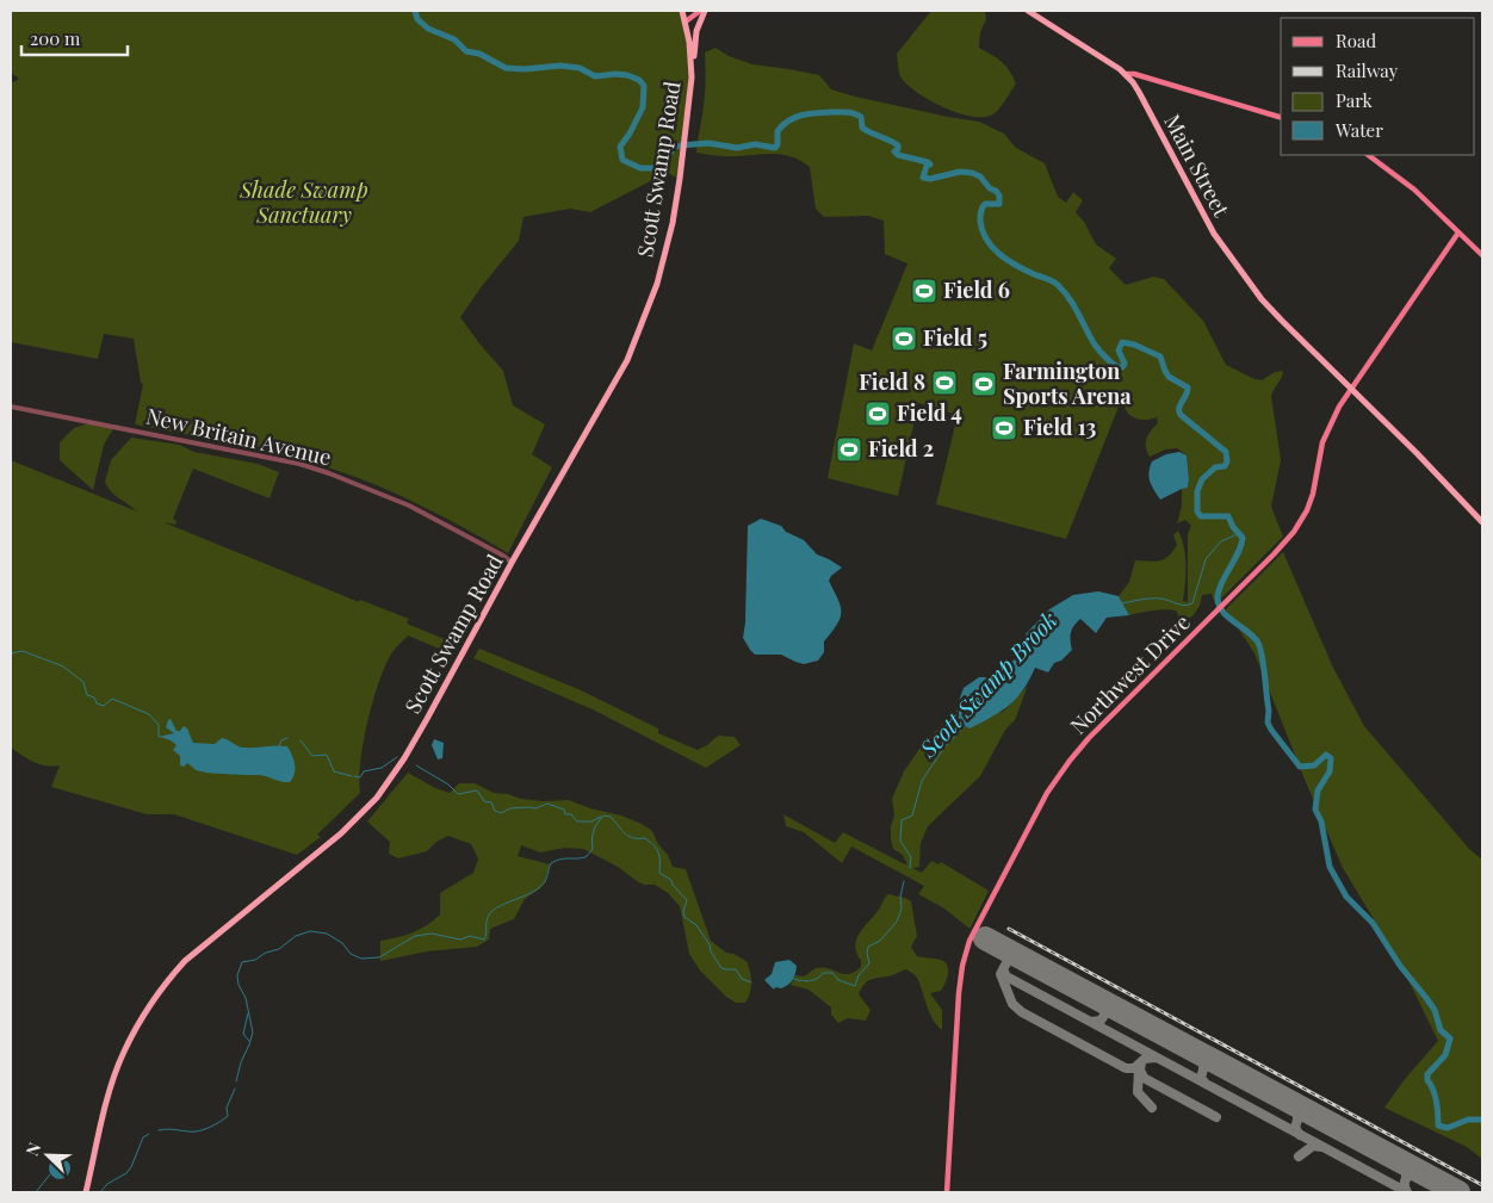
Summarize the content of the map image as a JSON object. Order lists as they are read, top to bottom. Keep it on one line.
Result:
{"streets":{"highway":["Main Street","Scott Swamp Road"],"main road":["Northwest Drive"],"street":["New Britain Avenue"]},"crossings":[["Main Street","Northwest Drive"],["Scott Swamp Road","New Britain Avenue"]],"water":["Scott Swamp Brook"],"parks":["Shade Swamp Sanctuary"],"places":{"sports":["Field 6","Field 5","Field 8","Farmington Sports Arena","Field 4","Field 13","Field 2"]},"legend":["Road","Railway","Park","Water"],"scale_bar":"200 m","north":"top left"}
